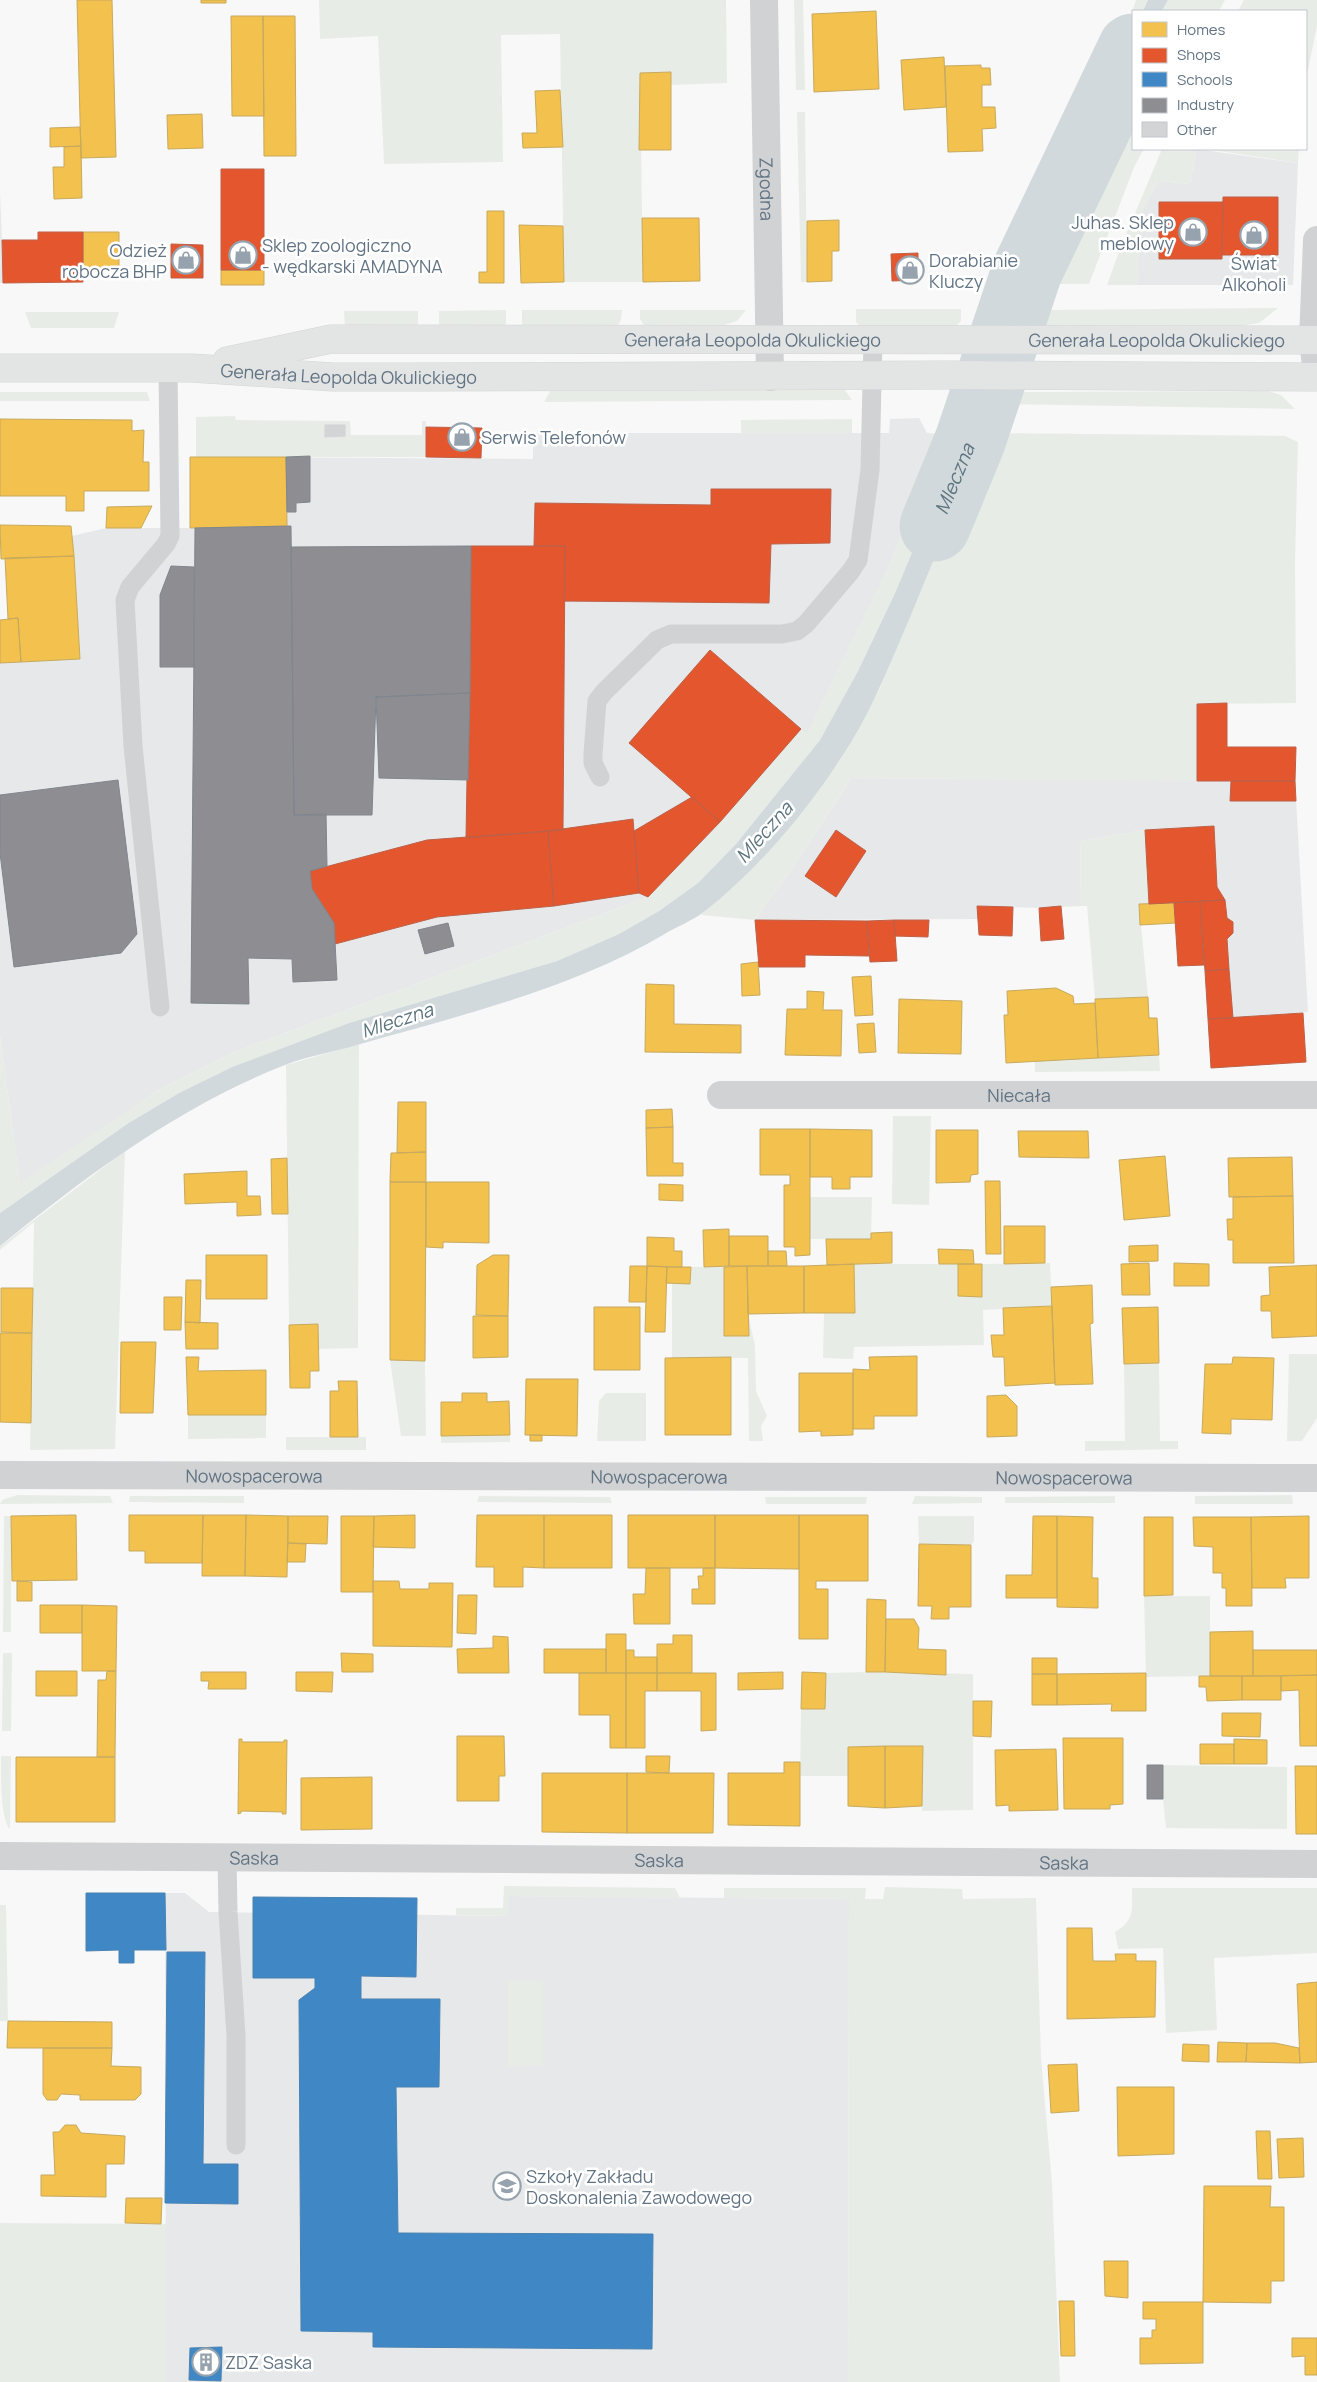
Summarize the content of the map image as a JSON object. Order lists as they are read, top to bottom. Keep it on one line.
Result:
{"streets":{"main road":["Generała Leopolda Okulickiego"],"street":["Zgodna","Niecała","Nowospacerowa","Saska"]},"crossings":[["Zgodna","Generała Leopolda Okulickiego"]],"water":["Mleczna"],"places":{"shop":["Juhas. Sklep meblowy","Świat Alkoholi","Sklep zoologiczno - wędkarski AMADYNA","Odzież robocza BHP","Dorabianie Kluczy","Serwis Telefonów"],"school or university":["Szkoły Zakładu Doskonalenia Zawodowego"],"building":["ZDZ Saska"]},"legend":["Homes","Shops","Schools","Industry","Other"]}
